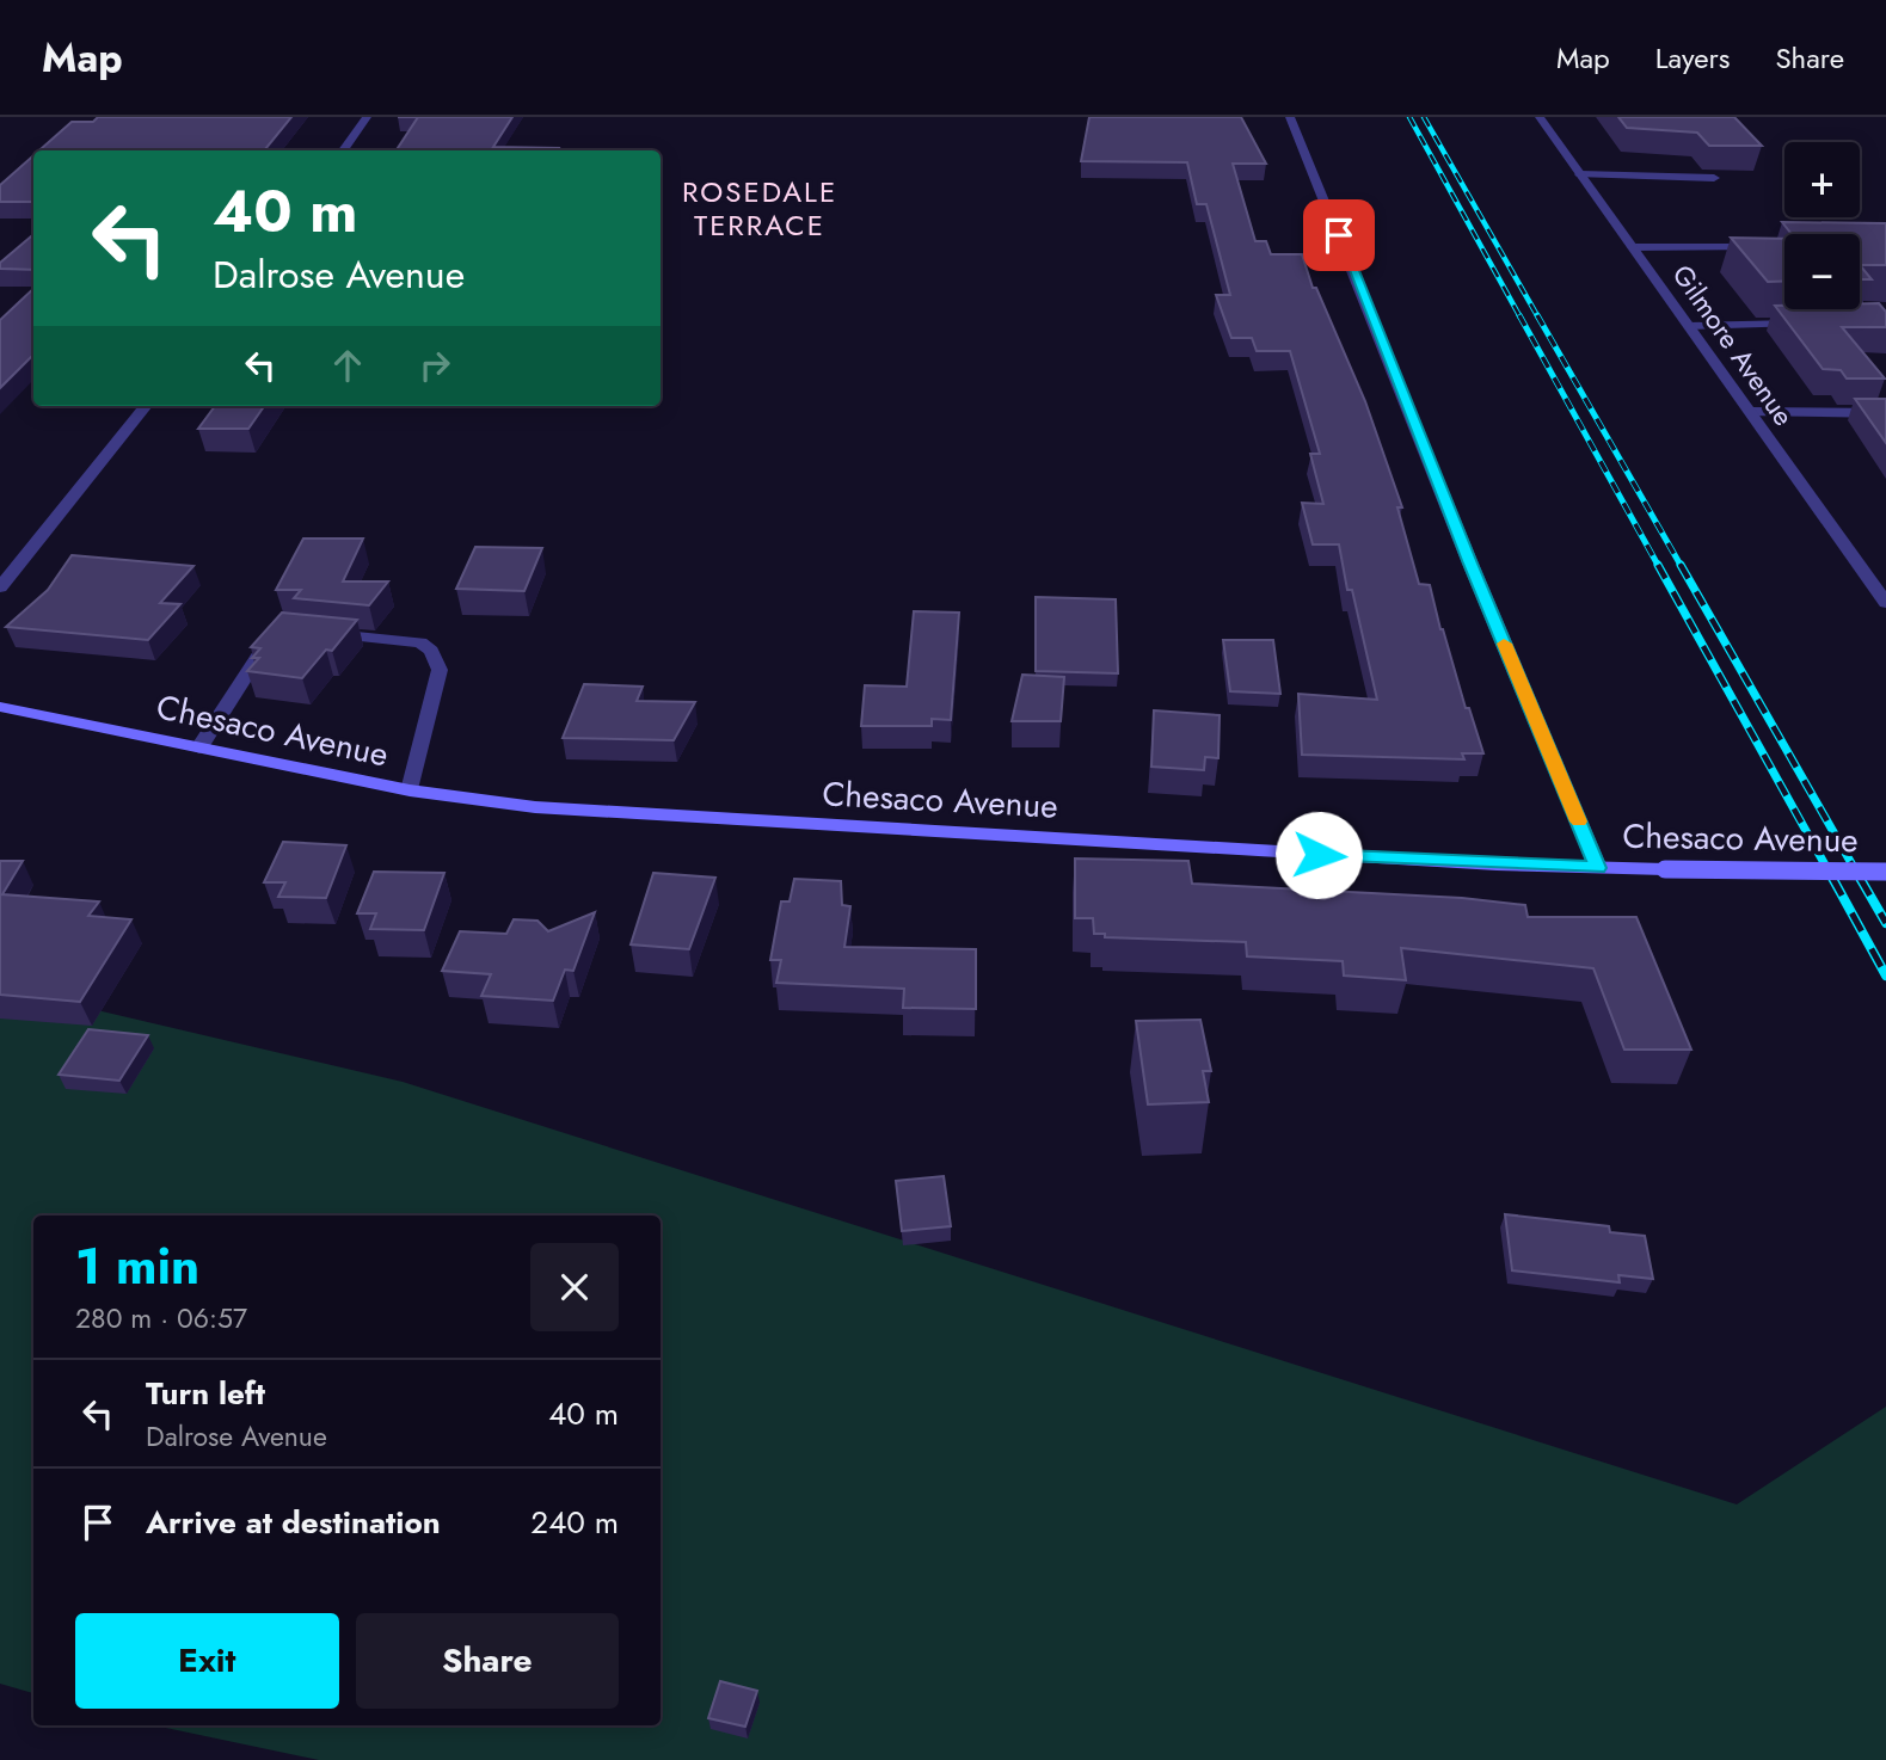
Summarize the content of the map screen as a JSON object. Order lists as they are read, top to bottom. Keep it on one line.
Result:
{"streets":{"street":["Gilmore Avenue","Chesaco Avenue"]},"districts":["ROSEDALE TERRACE"],"page":{"header":"Map","nav":["Map","Layers","Share"],"map_buttons":["+","−"],"turn":["40 m","Dalrose Avenue"],"heading":["1 min","280 m · 06:57"],"list":[{"name":"Turn left","note":"Dalrose Avenue","value":"40 m"},{"name":"Arrive at destination","value":"240 m"}],"buttons":["Exit","Share"]}}
